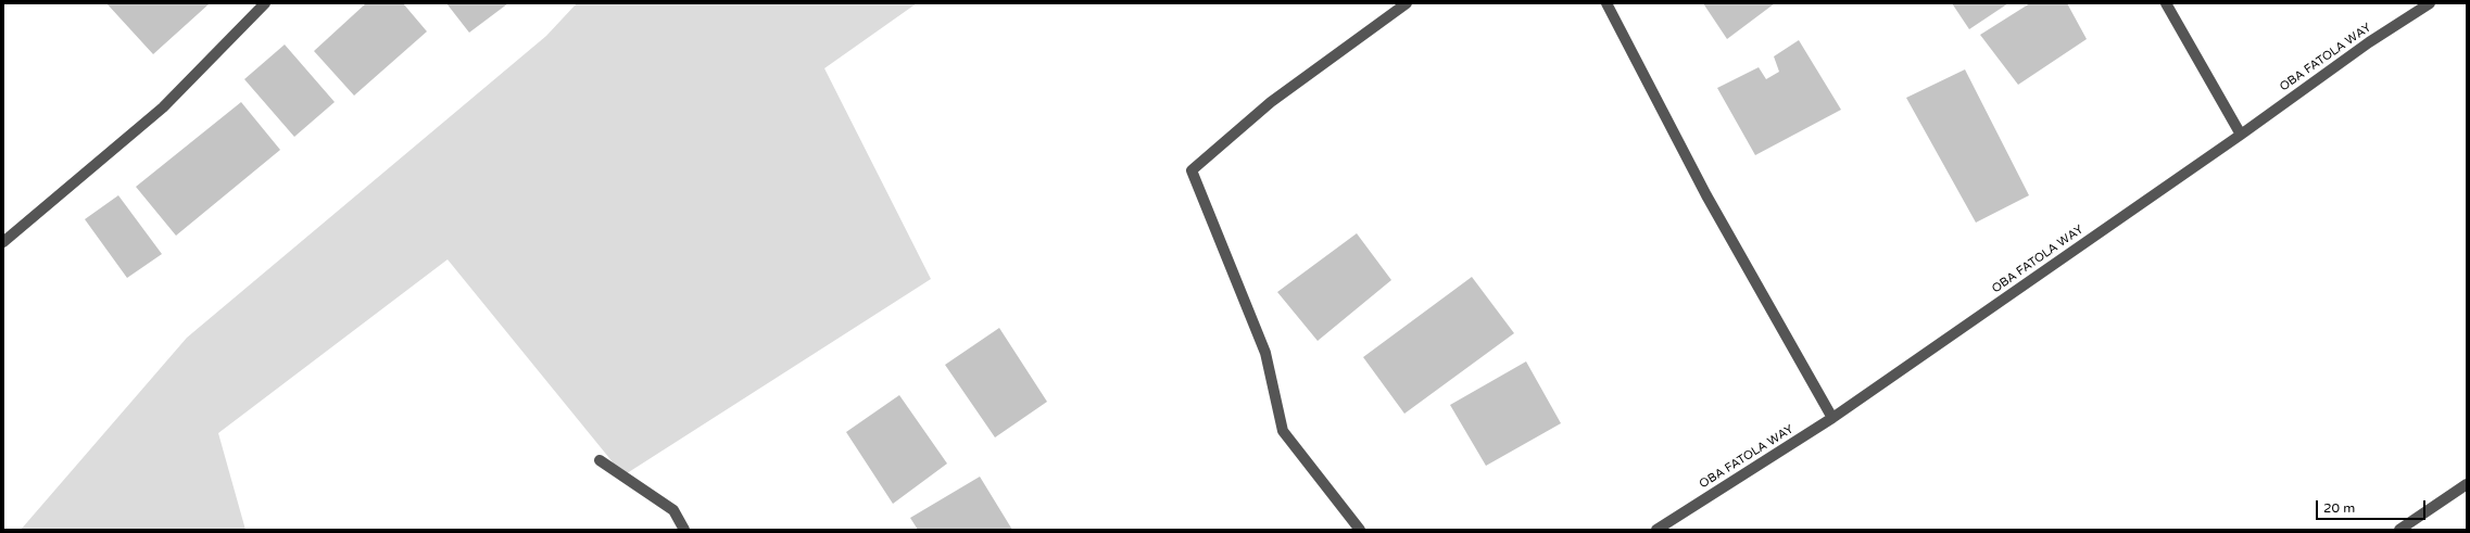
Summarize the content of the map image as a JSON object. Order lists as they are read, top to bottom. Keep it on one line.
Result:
{"streets":{"street":["OBA FATOLA WAY"]},"scale_bar":"20 m"}
